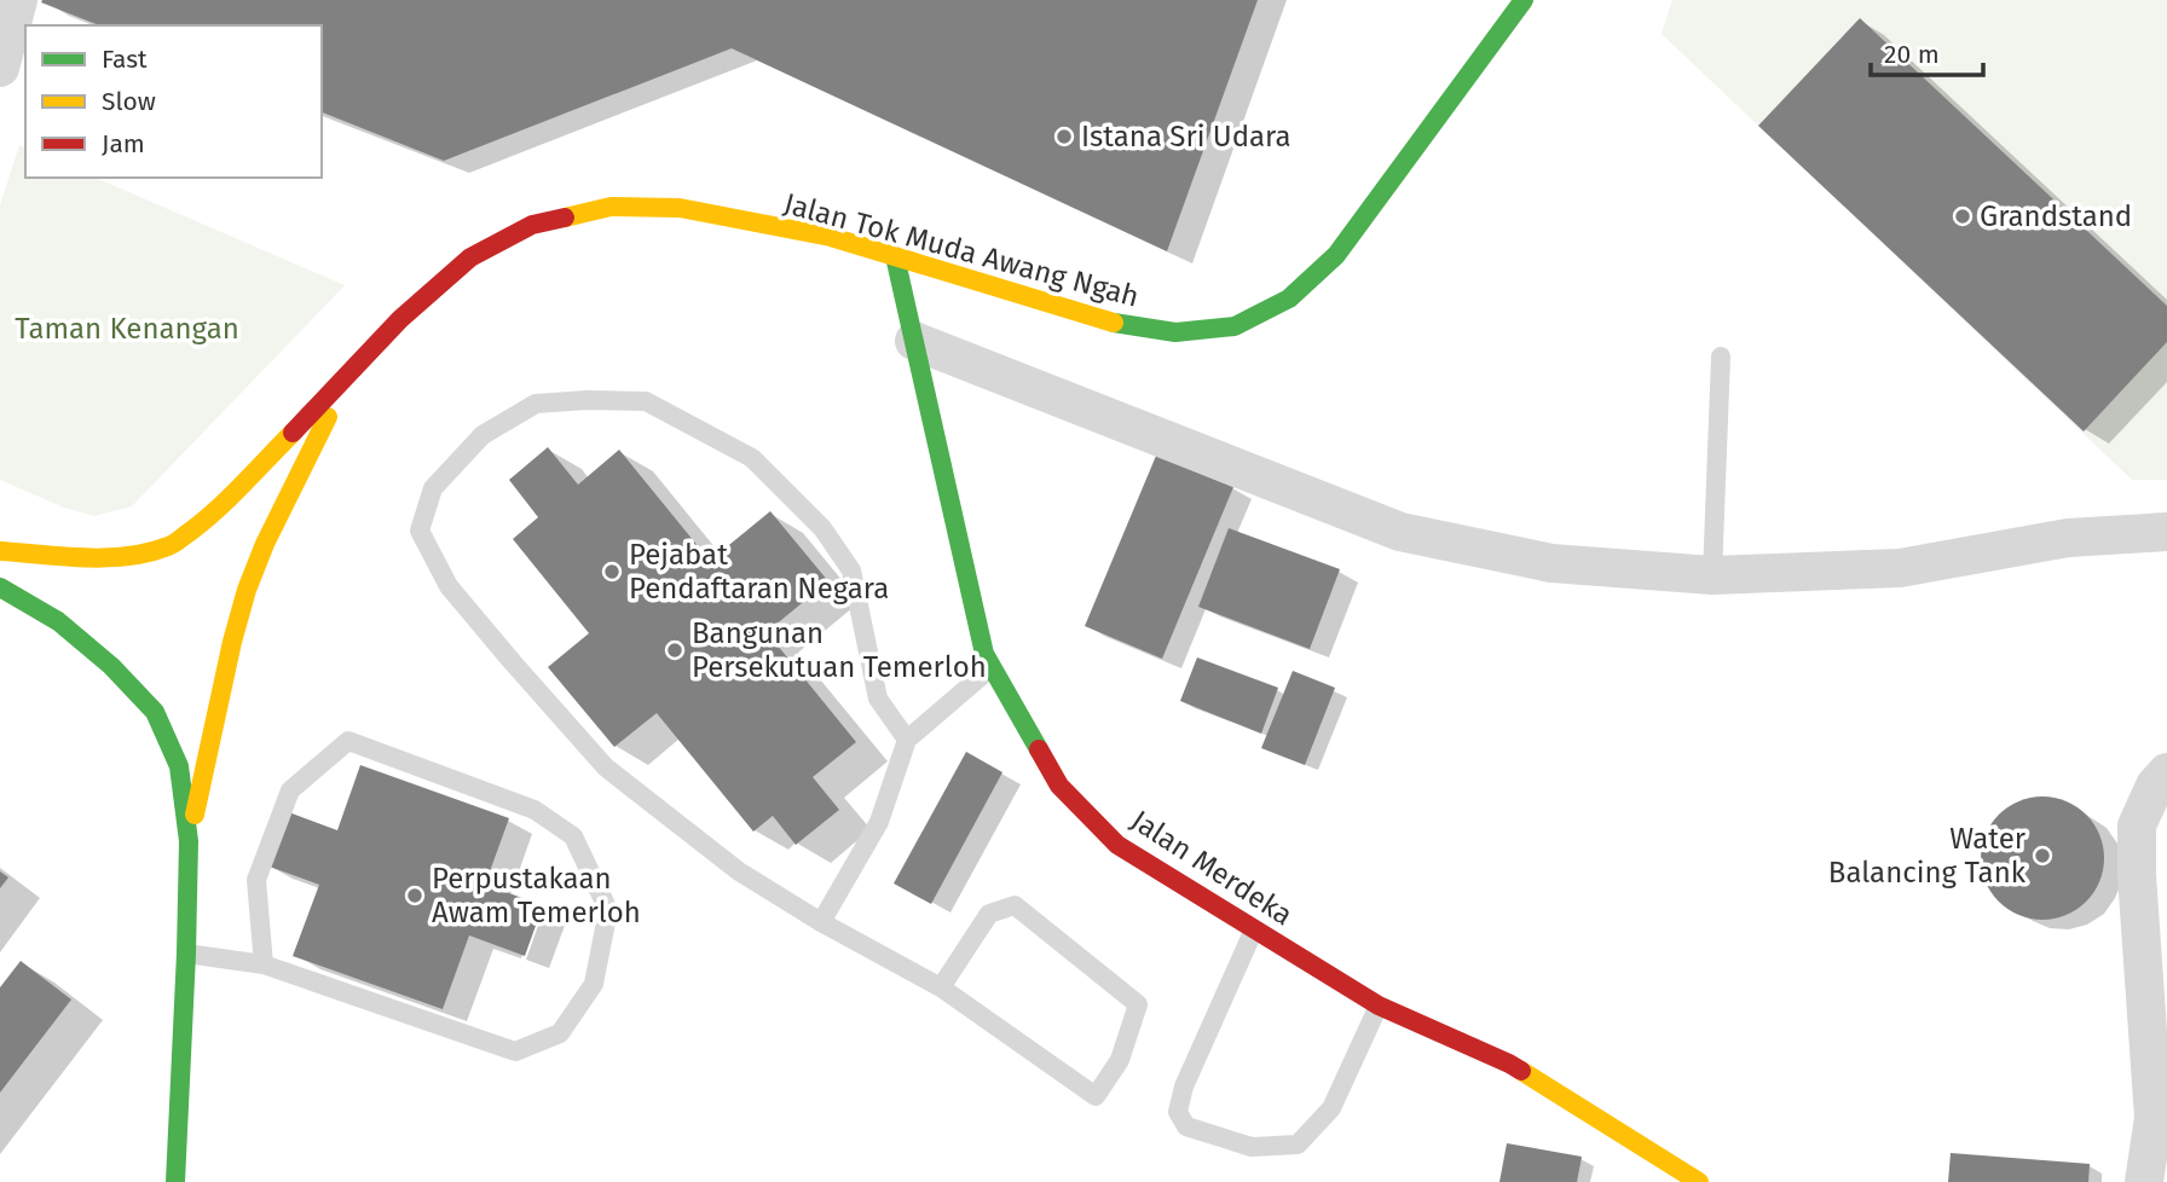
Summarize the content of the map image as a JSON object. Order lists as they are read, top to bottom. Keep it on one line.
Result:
{"streets":{"main road":["Jalan Tok Muda Awang Ngah","Jalan Merdeka"]},"crossings":[["Jalan Tok Muda Awang Ngah","Jalan Merdeka"]],"parks":["Taman Kenangan"],"places":["Istana Sri Udara","Grandstand","Pejabat Pendaftaran Negara","Bangunan Persekutuan Temerloh","Water Balancing Tank","Perpustakaan Awam Temerloh"],"legend":["Fast","Slow","Jam"],"scale_bar":"20 m"}
